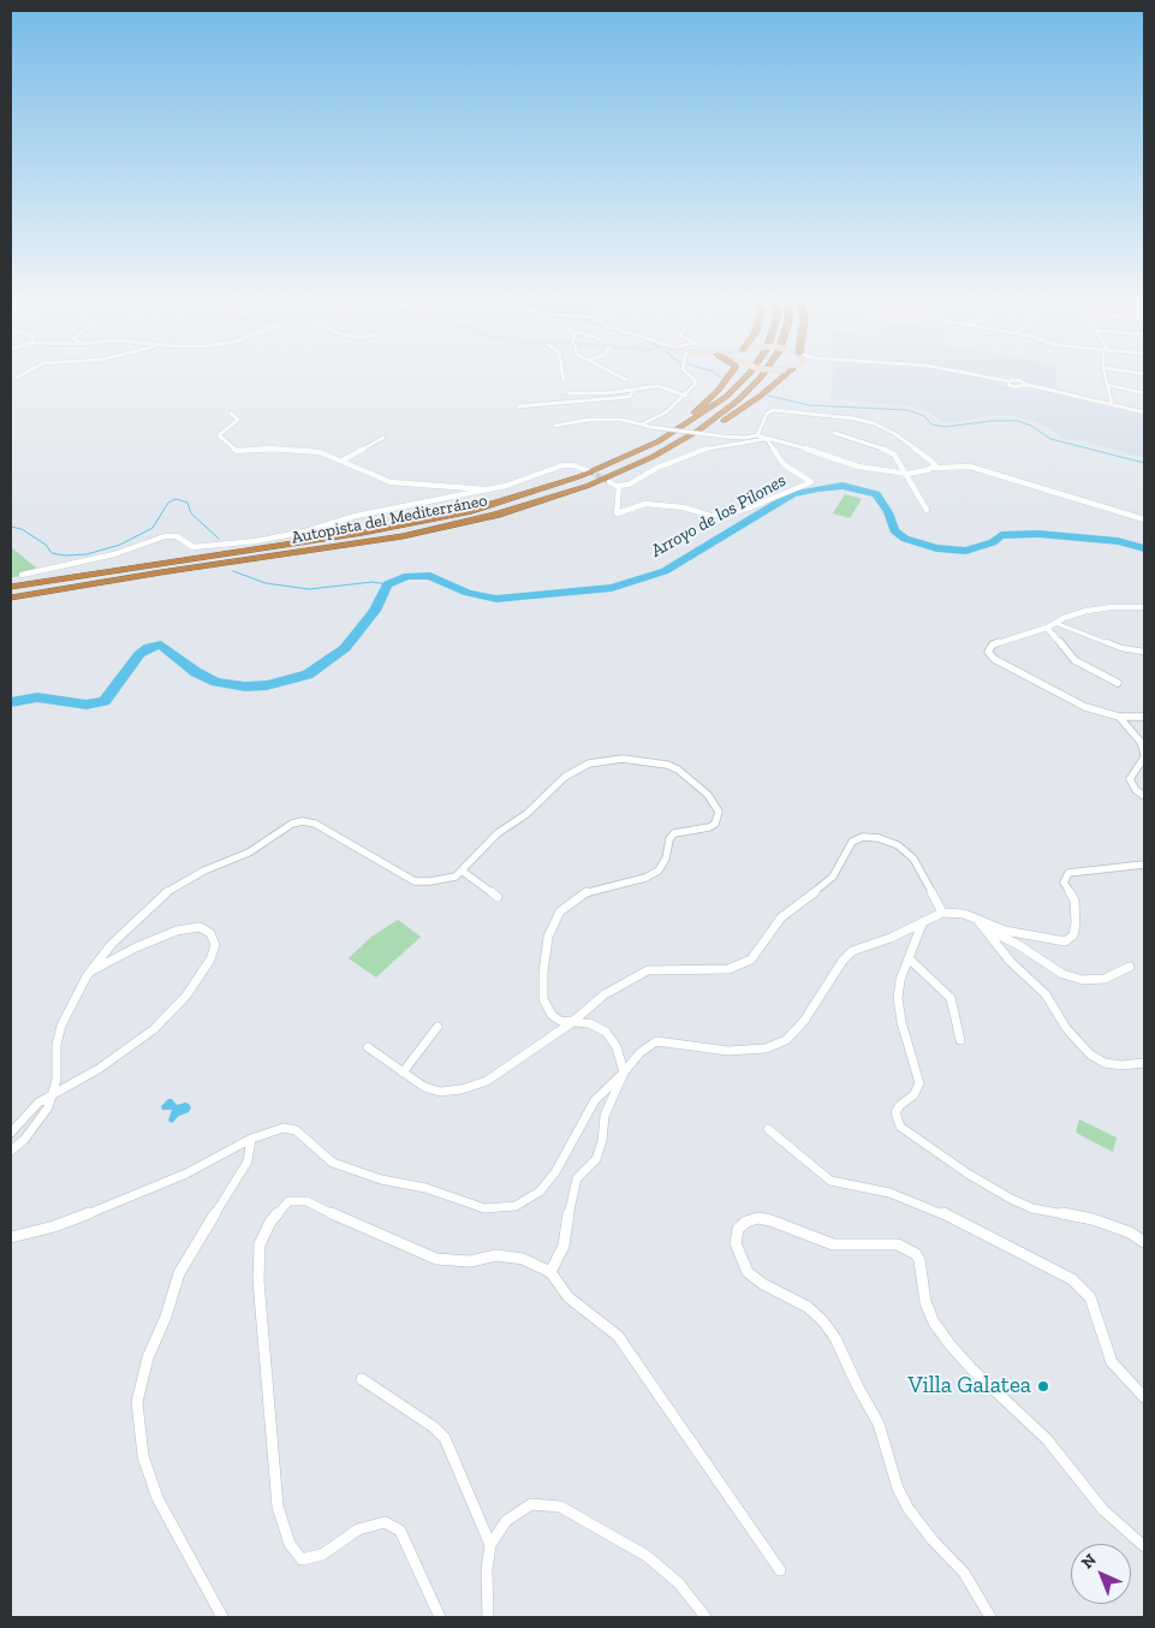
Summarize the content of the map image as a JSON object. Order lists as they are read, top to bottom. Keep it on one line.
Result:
{"streets":{"highway":["Autopista del Mediterráneo"]},"water":["Arroyo de los Pilones"],"places":["Villa Galatea"],"north":"top left"}
